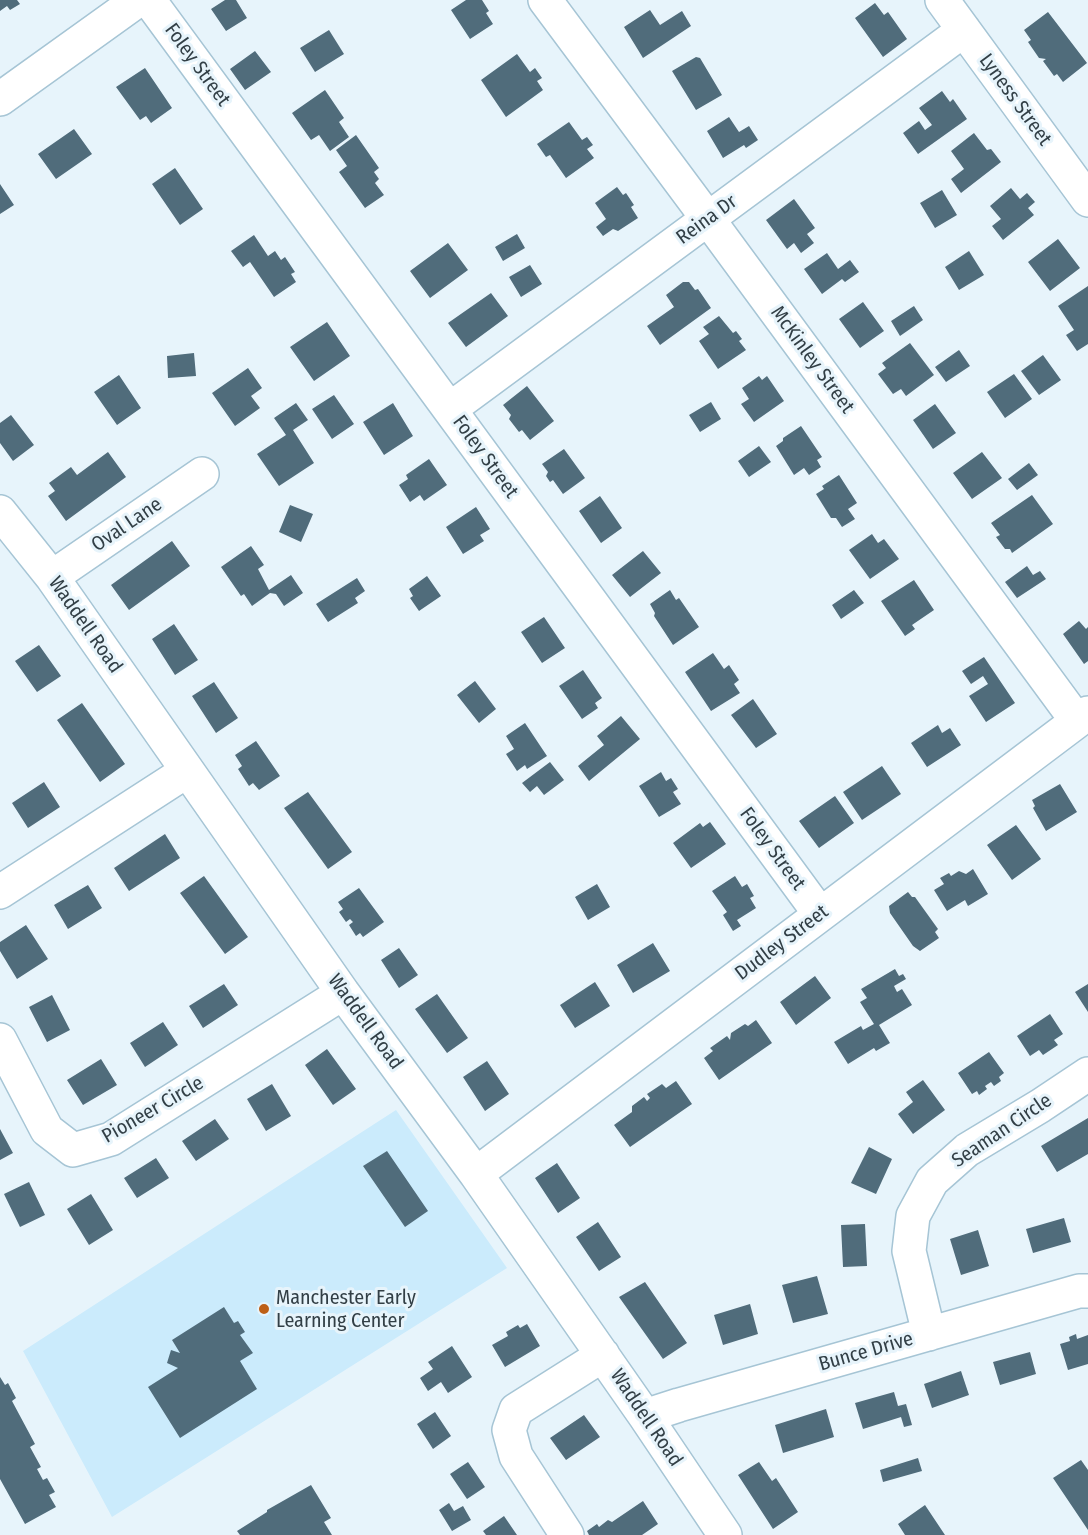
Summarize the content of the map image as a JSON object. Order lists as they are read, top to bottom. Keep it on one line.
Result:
{"streets":{"street":["Foley Street","Lyness Street","Reina Dr","McKinley Street","Oval Lane","Waddell Road","Dudley Street","Pioneer Circle","Seaman Circle","Bunce Drive"]},"crossings":[["Foley Street","Reina Dr"],["Foley Street","Dudley Street"],["Lyness Street","Reina Dr"],["Reina Dr","McKinley Street"],["McKinley Street","Dudley Street"],["Oval Lane","Waddell Road"],["Waddell Road","Dudley Street"],["Waddell Road","Pioneer Circle"],["Waddell Road","Bunce Drive"],["Seaman Circle","Bunce Drive"]],"places":["Manchester Early Learning Center"]}
